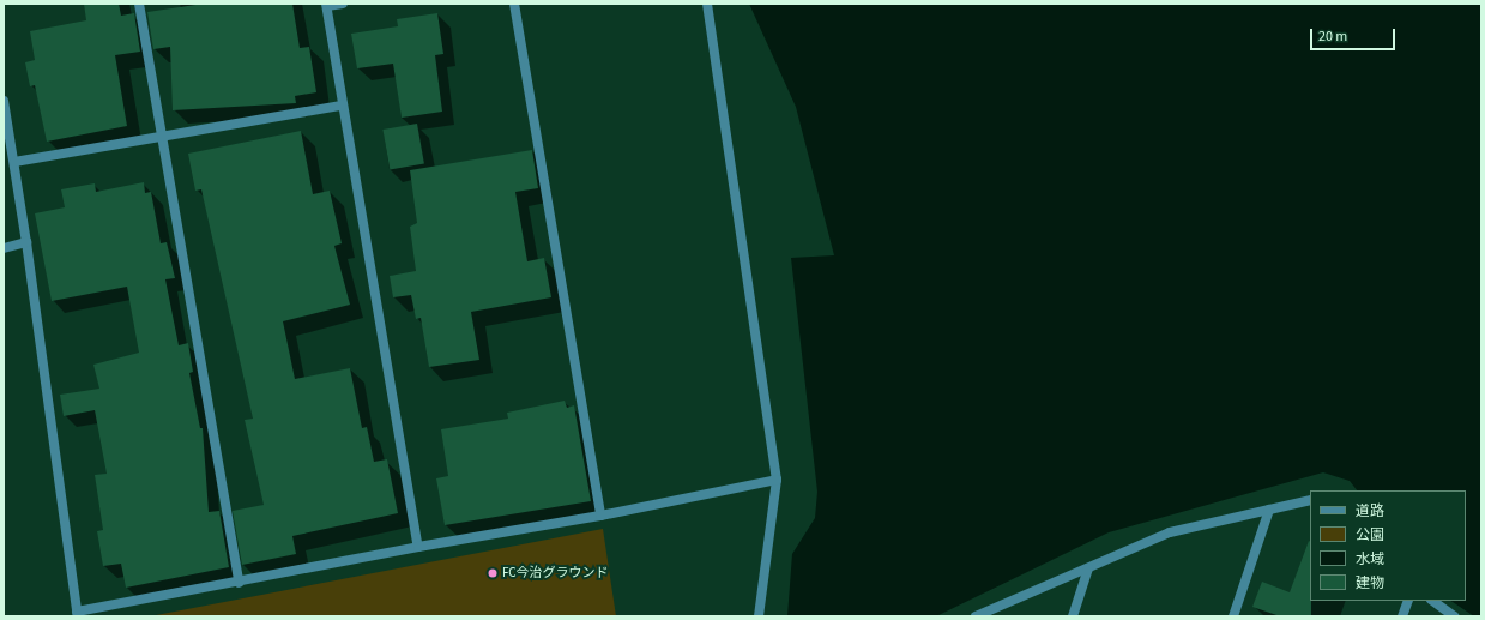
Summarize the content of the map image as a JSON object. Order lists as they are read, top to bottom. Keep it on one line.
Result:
{"places":["FC今治グラウンド"],"legend":["道路","公園","水域","建物"],"scale_bar":"20 m"}
